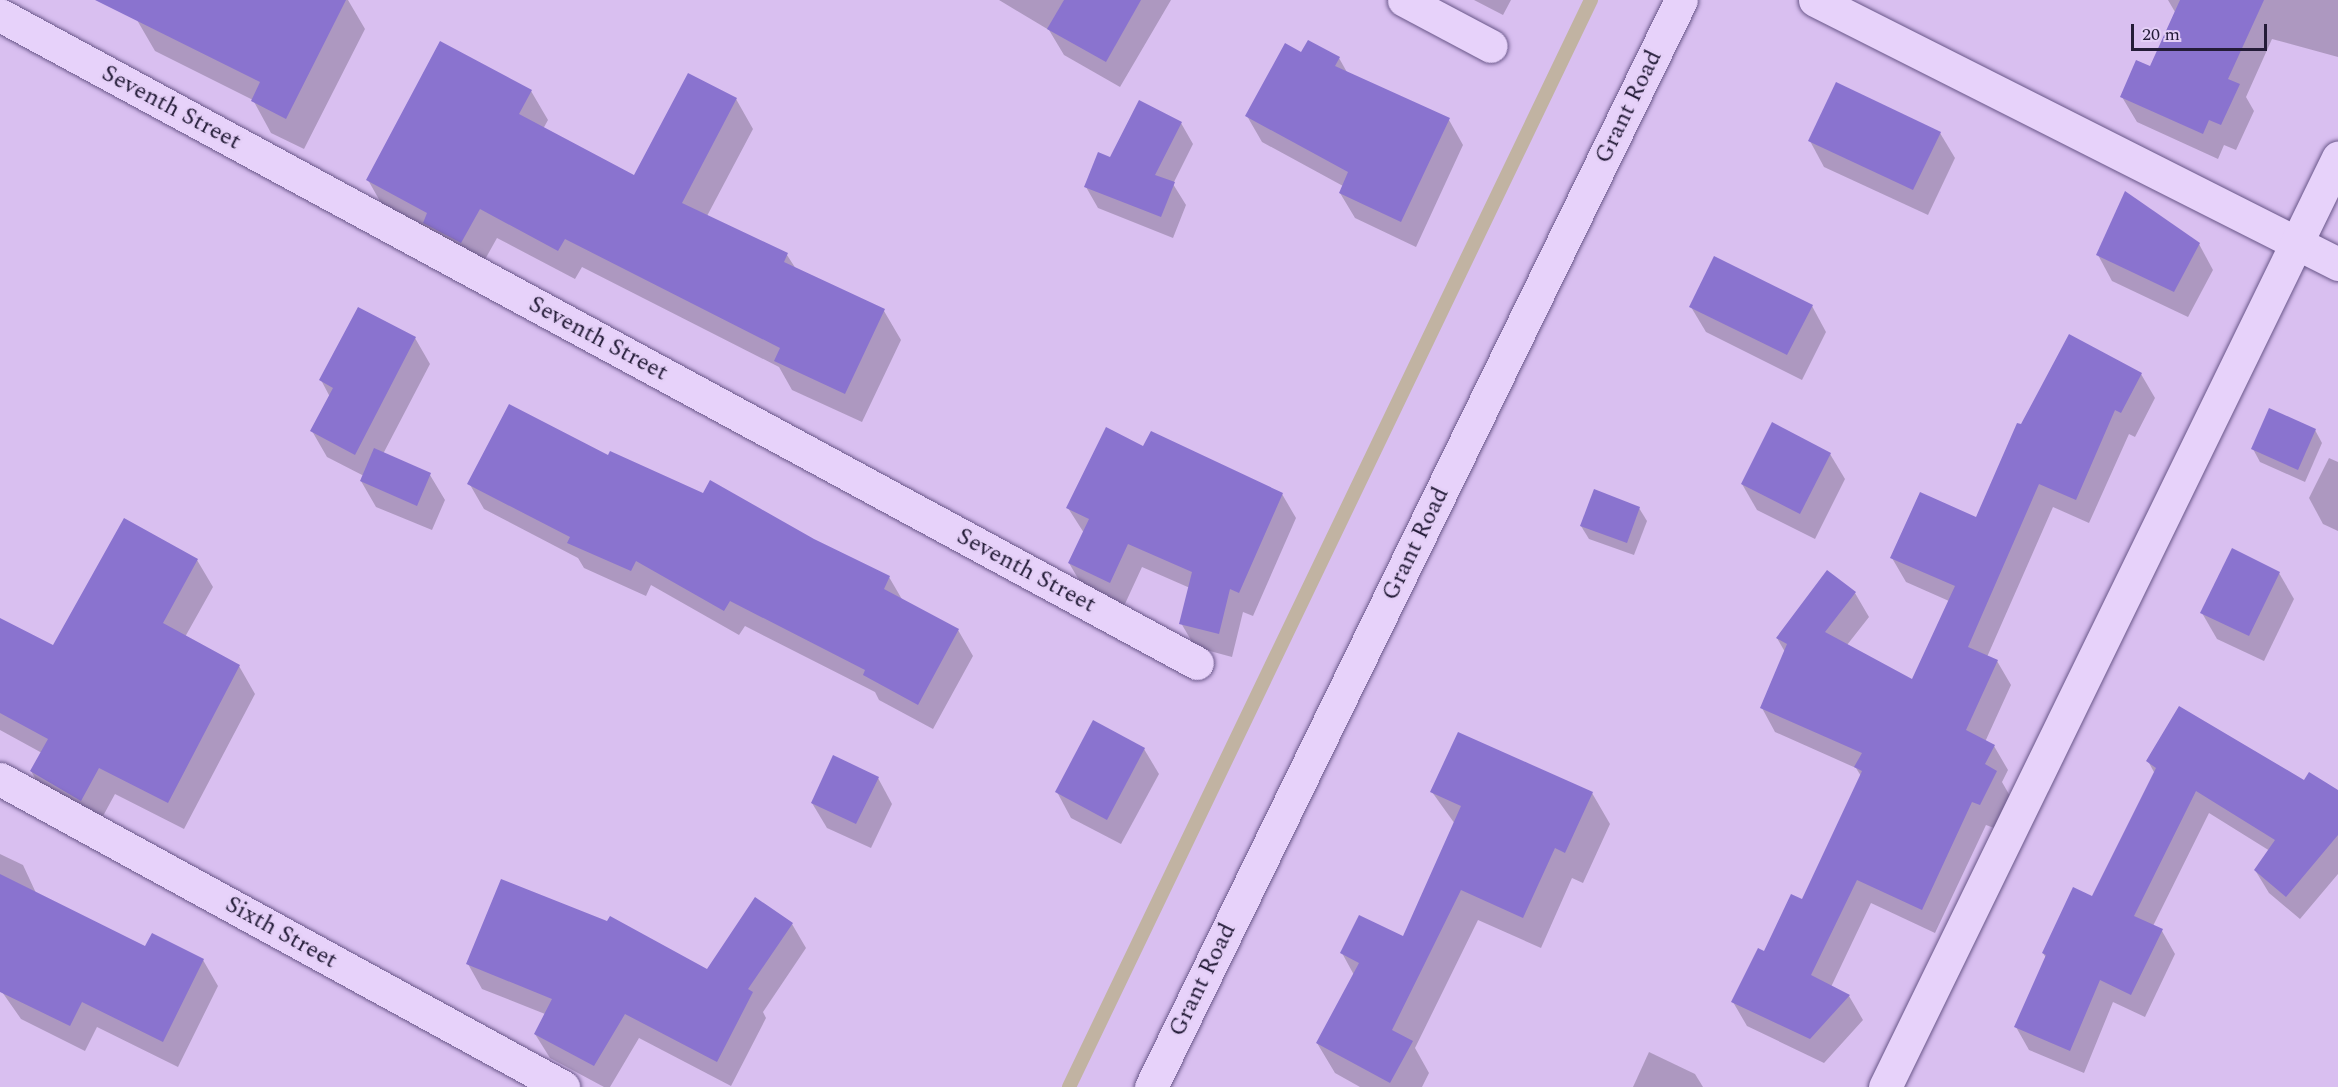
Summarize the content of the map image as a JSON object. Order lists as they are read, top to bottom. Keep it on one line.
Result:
{"streets":{"street":["Grant Road","Seventh Street","Sixth Street"]},"scale_bar":"20 m"}
